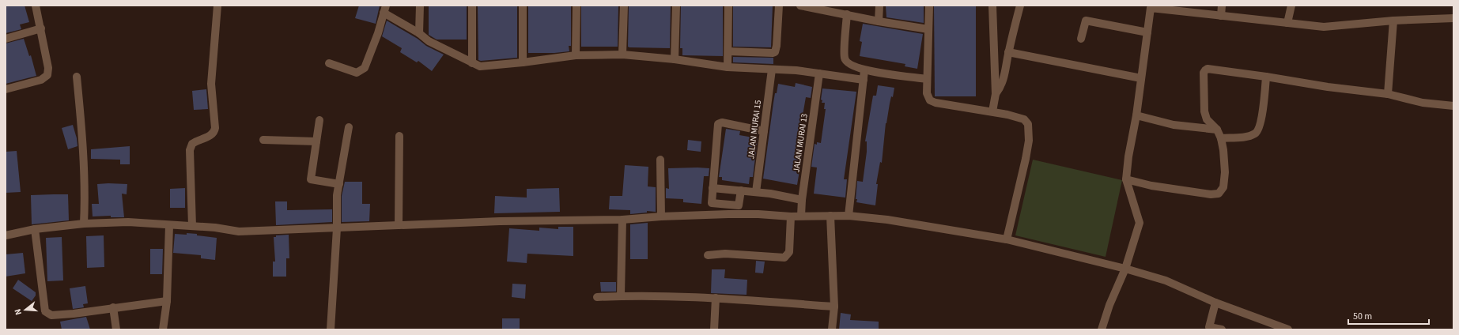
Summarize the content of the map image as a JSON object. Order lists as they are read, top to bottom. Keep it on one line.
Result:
{"streets":{"street":["JALAN MURAI 15","JALAN MURAI 13"]},"scale_bar":"50 m","north":"left"}
